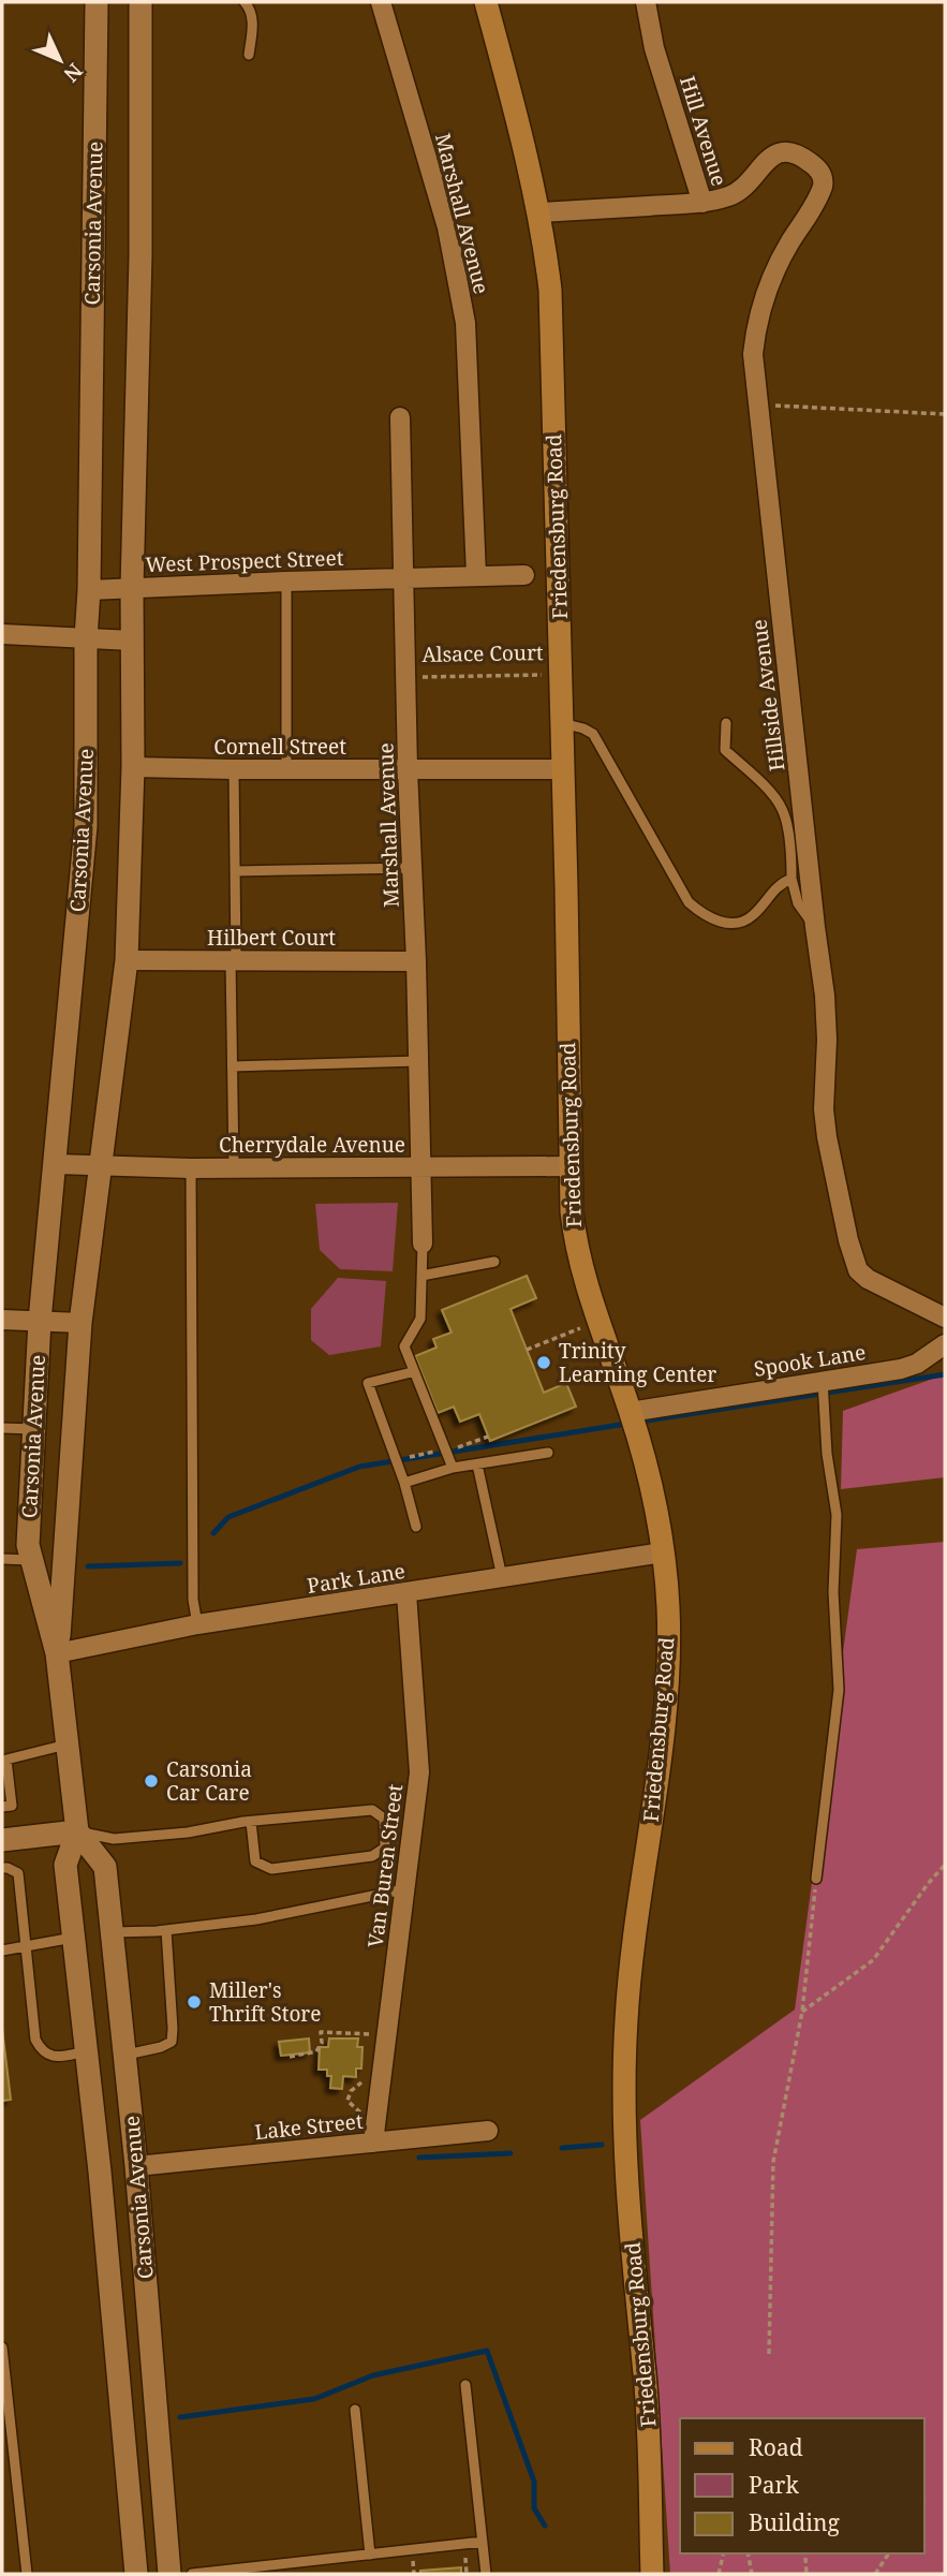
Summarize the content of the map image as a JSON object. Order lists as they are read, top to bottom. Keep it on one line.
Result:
{"streets":{"main road":["Friedensburg Road"],"street":["Hill Avenue","Marshall Avenue","Carsonia Avenue","West Prospect Street","Hillside Avenue","Cornell Street","Hilbert Court","Cherrydale Avenue","Spook Lane","Park Lane","Van Buren Street","Lake Street"],"path":["Alsace Court"]},"crossings":[["Hill Avenue","Friedensburg Road"],["Hill Avenue","Hillside Avenue"],["Marshall Avenue","West Prospect Street"],["Marshall Avenue","Alsace Court"],["Marshall Avenue","Cornell Street"],["Marshall Avenue","Hilbert Court"],["Marshall Avenue","Cherrydale Avenue"],["Carsonia Avenue","West Prospect Street"],["Carsonia Avenue","Cornell Street"],["Carsonia Avenue","Hilbert Court"],["Carsonia Avenue","Cherrydale Avenue"],["Carsonia Avenue","Park Lane"],["Carsonia Avenue","Lake Street"],["Friedensburg Road","Alsace Court"],["Friedensburg Road","Cornell Street"],["Friedensburg Road","Cherrydale Avenue"],["Friedensburg Road","Spook Lane"],["Friedensburg Road","Park Lane"],["Park Lane","Van Buren Street"],["Van Buren Street","Lake Street"]],"places":["Trinity Learning Center","Carsonia Car Care","Miller's Thrift Store"],"legend":["Road","Park","Building"],"north":"bottom right"}
